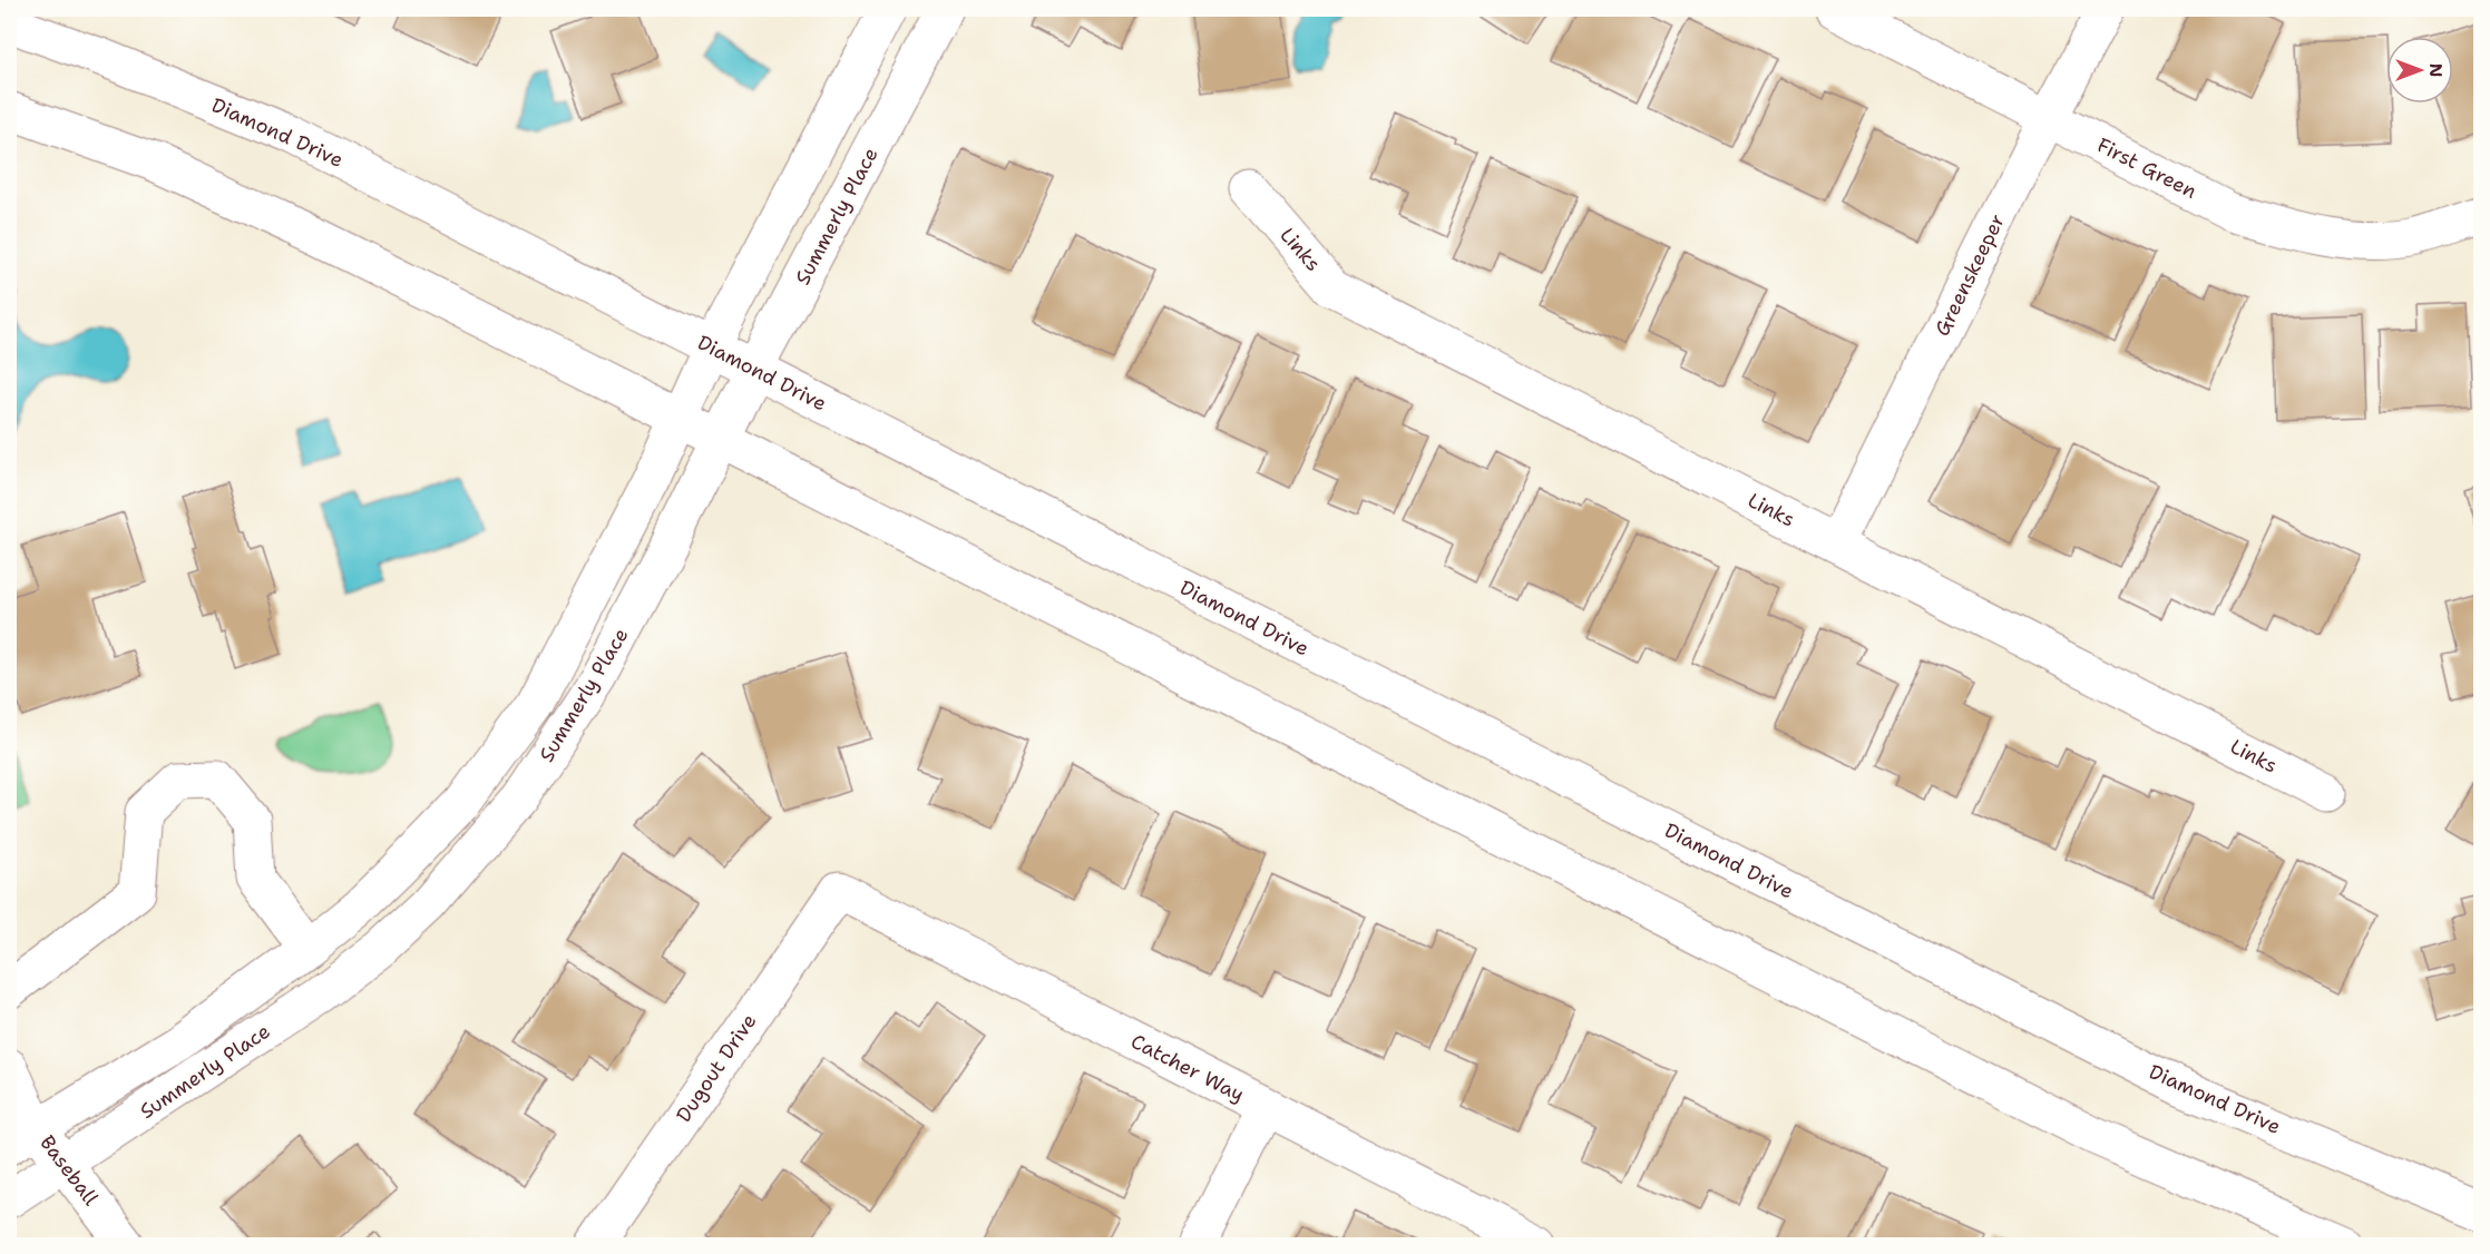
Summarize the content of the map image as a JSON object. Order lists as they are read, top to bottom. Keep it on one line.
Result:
{"streets":{"street":["Diamond Drive","First Green","Summerly Place","Links","Greenskeeper","Dugout Drive","Catcher Way","Baseball"]},"crossings":[["Diamond Drive","Summerly Place"],["First Green","Greenskeeper"],["Summerly Place","Baseball"],["Links","Greenskeeper"],["Dugout Drive","Catcher Way"]],"north":"right"}
